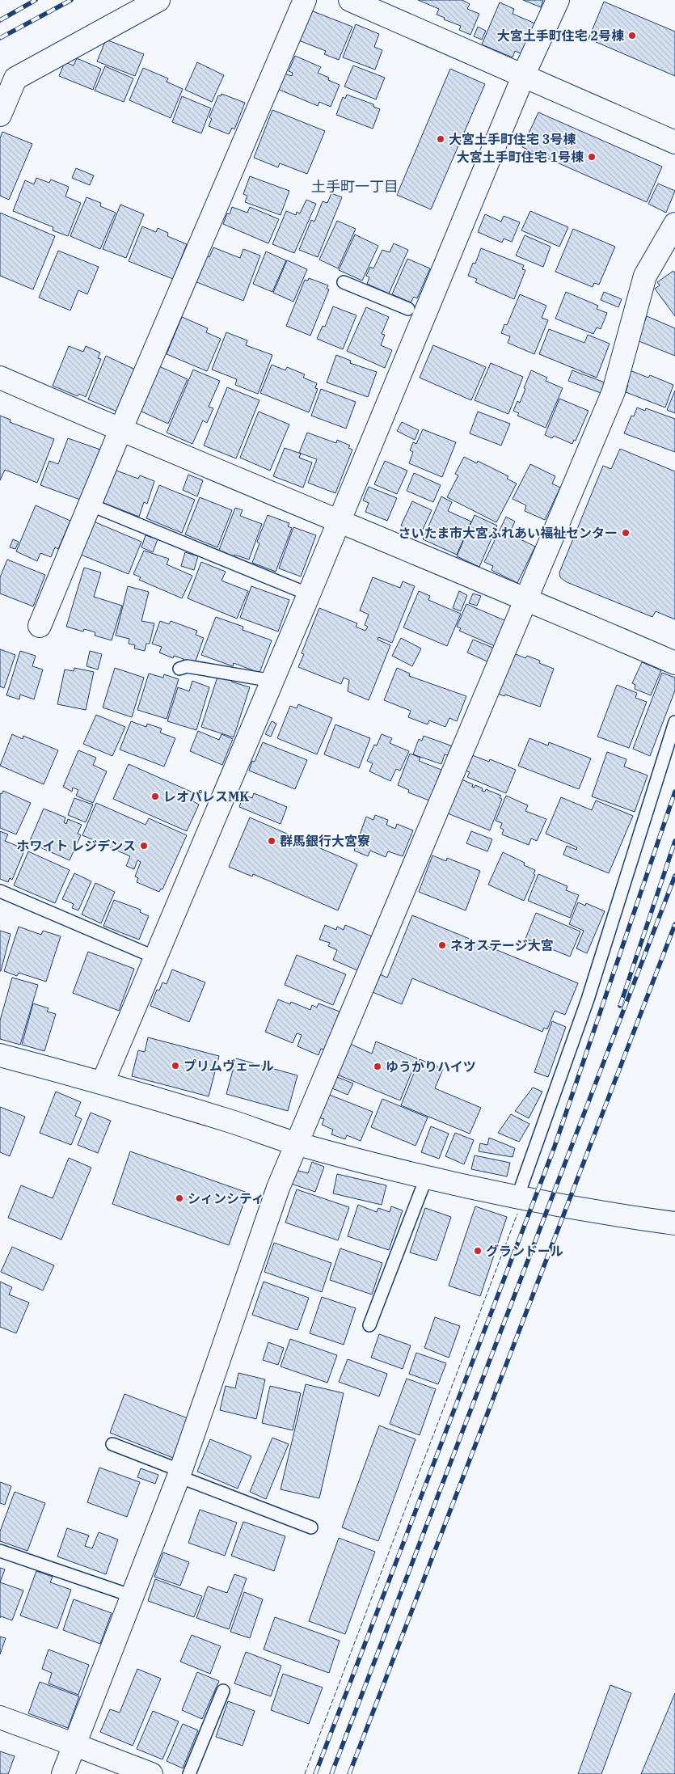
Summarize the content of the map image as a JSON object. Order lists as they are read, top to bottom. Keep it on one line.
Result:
{"districts":["土手町一丁目"],"places":["大宮土手町住宅 2号棟","大宮土手町住宅 3号棟","大宮土手町住宅 1号棟","さいたま市大宮ふれあい福祉センター","レオパレスMK","群馬銀行大宮寮","ホワイト レジデンス","ネオステージ大宮","プリムヴェール","ゆうかりハイツ","シィンシティ","グランドール"]}
